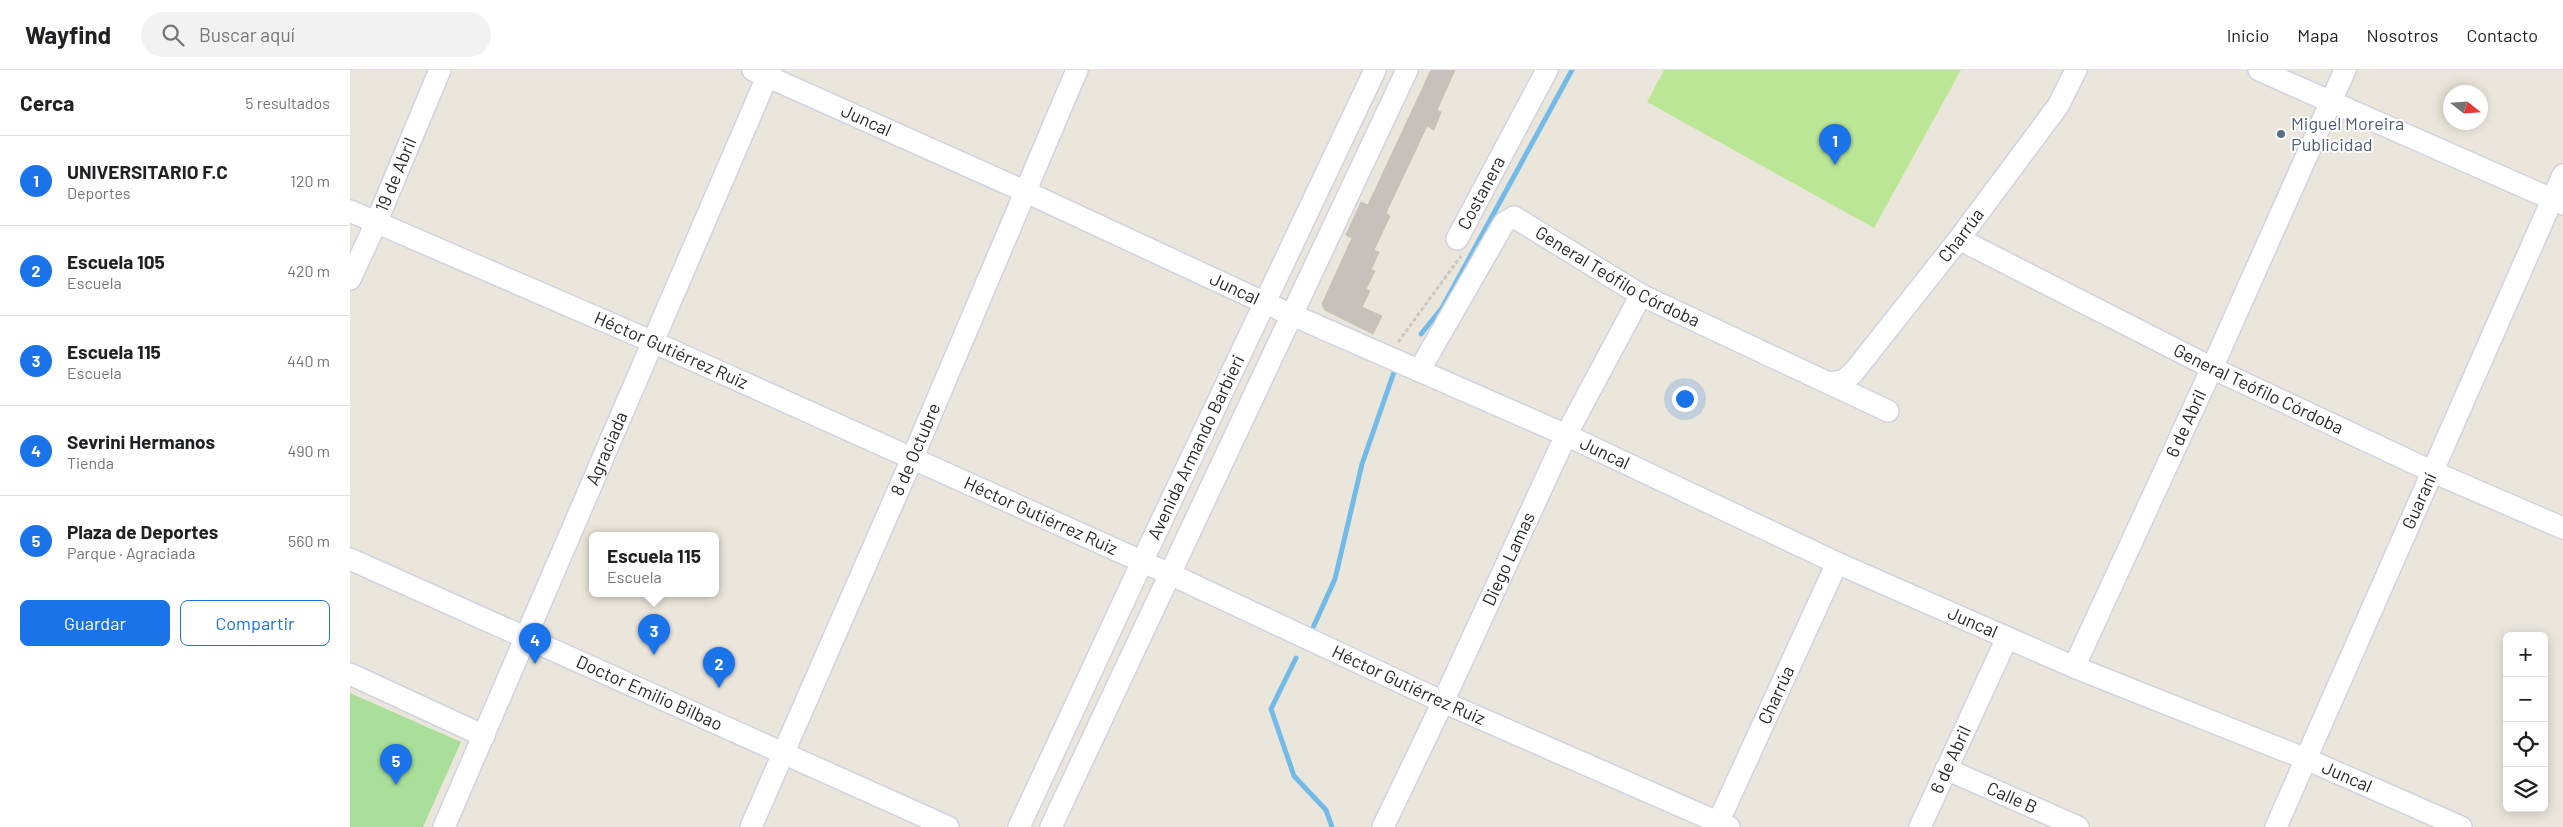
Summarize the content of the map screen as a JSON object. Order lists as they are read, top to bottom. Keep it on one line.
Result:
{"streets":{"street":["Juncal","19 de Abril","Costanera","Charrúa","General Teófilo Córdoba","Héctor Gutiérrez Ruiz","6 de Abril","Agraciada","Avenida Armando Barbieri","8 de Octubre","Guaraní","Diego Lamas","Doctor Emilio Bilbao","Calle B"]},"crossings":[["Juncal","Costanera"],["Juncal","Charrúa"],["Juncal","General Teófilo Córdoba"],["Juncal","6 de Abril"],["Juncal","Agraciada"],["Juncal","Avenida Armando Barbieri"],["Juncal","8 de Octubre"],["Juncal","Guaraní"],["Juncal","Diego Lamas"],["19 de Abril","Héctor Gutiérrez Ruiz"],["Charrúa","General Teófilo Córdoba"],["Charrúa","Héctor Gutiérrez Ruiz"],["General Teófilo Córdoba","6 de Abril"],["General Teófilo Córdoba","Guaraní"],["General Teófilo Córdoba","Diego Lamas"],["Héctor Gutiérrez Ruiz","Agraciada"],["Héctor Gutiérrez Ruiz","Avenida Armando Barbieri"],["Héctor Gutiérrez Ruiz","8 de Octubre"],["Héctor Gutiérrez Ruiz","Diego Lamas"],["6 de Abril","Calle B"],["Agraciada","Doctor Emilio Bilbao"],["8 de Octubre","Doctor Emilio Bilbao"]],"places":["Miguel Moreira Publicidad"],"north":"right","page":{"header":"Wayfind","search":"Buscar aquí","nav":["Inicio","Mapa","Nosotros","Contacto"],"heading":["Cerca","5 resultados"],"pins":["1","3","4","2","5"],"list":[{"mark":"1","name":"UNIVERSITARIO F.C","note":"Deportes","value":"120 m"},{"mark":"2","name":"Escuela 105","note":"Escuela","value":"420 m"},{"mark":"3","name":"Escuela 115","note":"Escuela","value":"440 m"},{"mark":"4","name":"Sevrini Hermanos","note":"Tienda","value":"490 m"},{"mark":"5","name":"Plaza de Deportes","note":"Parque · Agraciada","value":"560 m"}],"popup":["Escuela 115","Escuela"],"buttons":["Guardar","Compartir"],"map_buttons":["+","−"]}}
